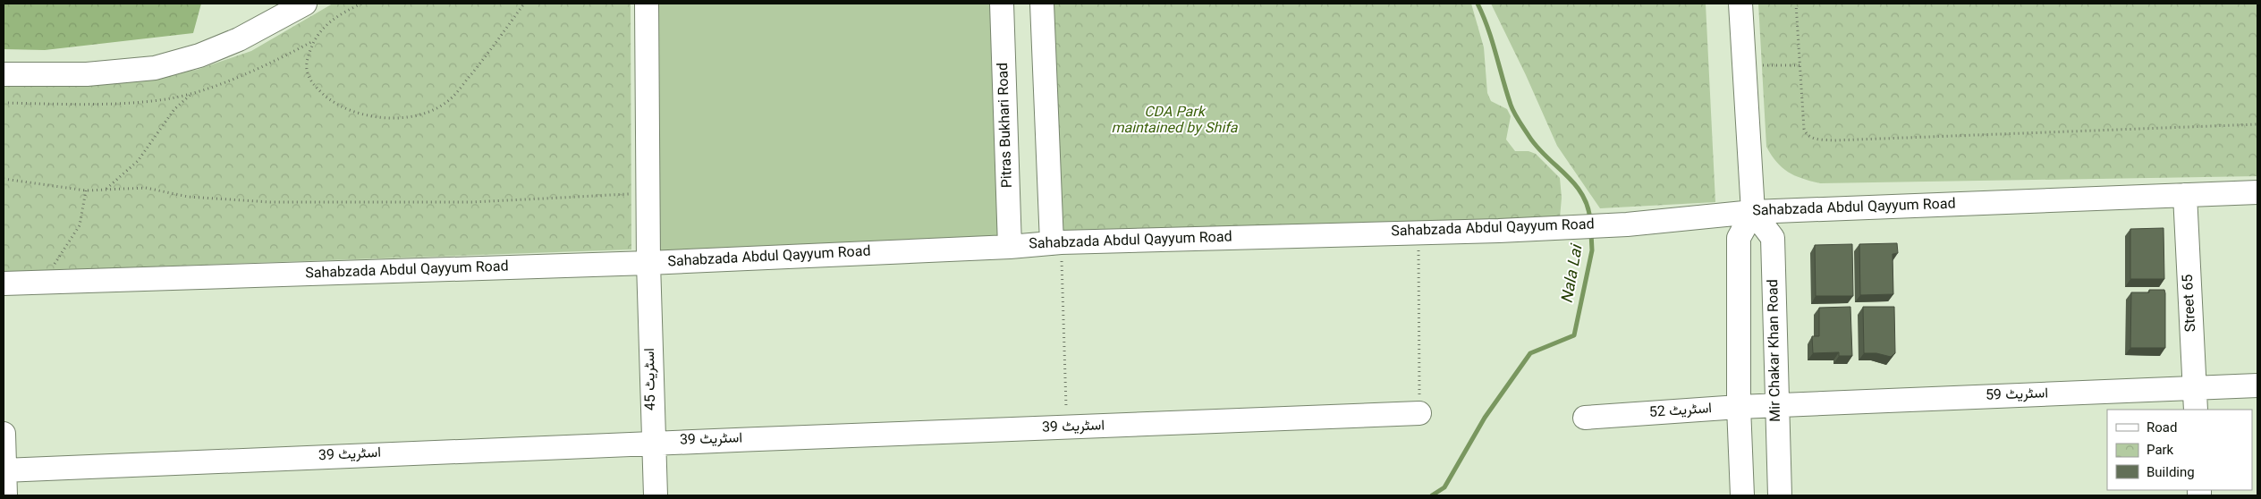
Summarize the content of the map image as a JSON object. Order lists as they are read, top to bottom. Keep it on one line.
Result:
{"streets":{"street":["Pitras Bukhari Road","Sahabzada Abdul Qayyum Road","Street 65","Mir Chakar Khan Road","اسٹریٹ 45","اسٹریٹ 59","اسٹریٹ 52","اسٹریٹ 39"]},"crossings":[["Pitras Bukhari Road","Sahabzada Abdul Qayyum Road"],["Sahabzada Abdul Qayyum Road","Street 65"],["Sahabzada Abdul Qayyum Road","Mir Chakar Khan Road"],["Sahabzada Abdul Qayyum Road","اسٹریٹ 45"],["Street 65","اسٹریٹ 59"],["Mir Chakar Khan Road","اسٹریٹ 59"],["Mir Chakar Khan Road","اسٹریٹ 52"],["اسٹریٹ 45","اسٹریٹ 39"],["اسٹریٹ 59","اسٹریٹ 52"]],"water":["Nala Lai"],"parks":["CDA Park maintained by Shifa"],"legend":["Road","Park","Building"]}
